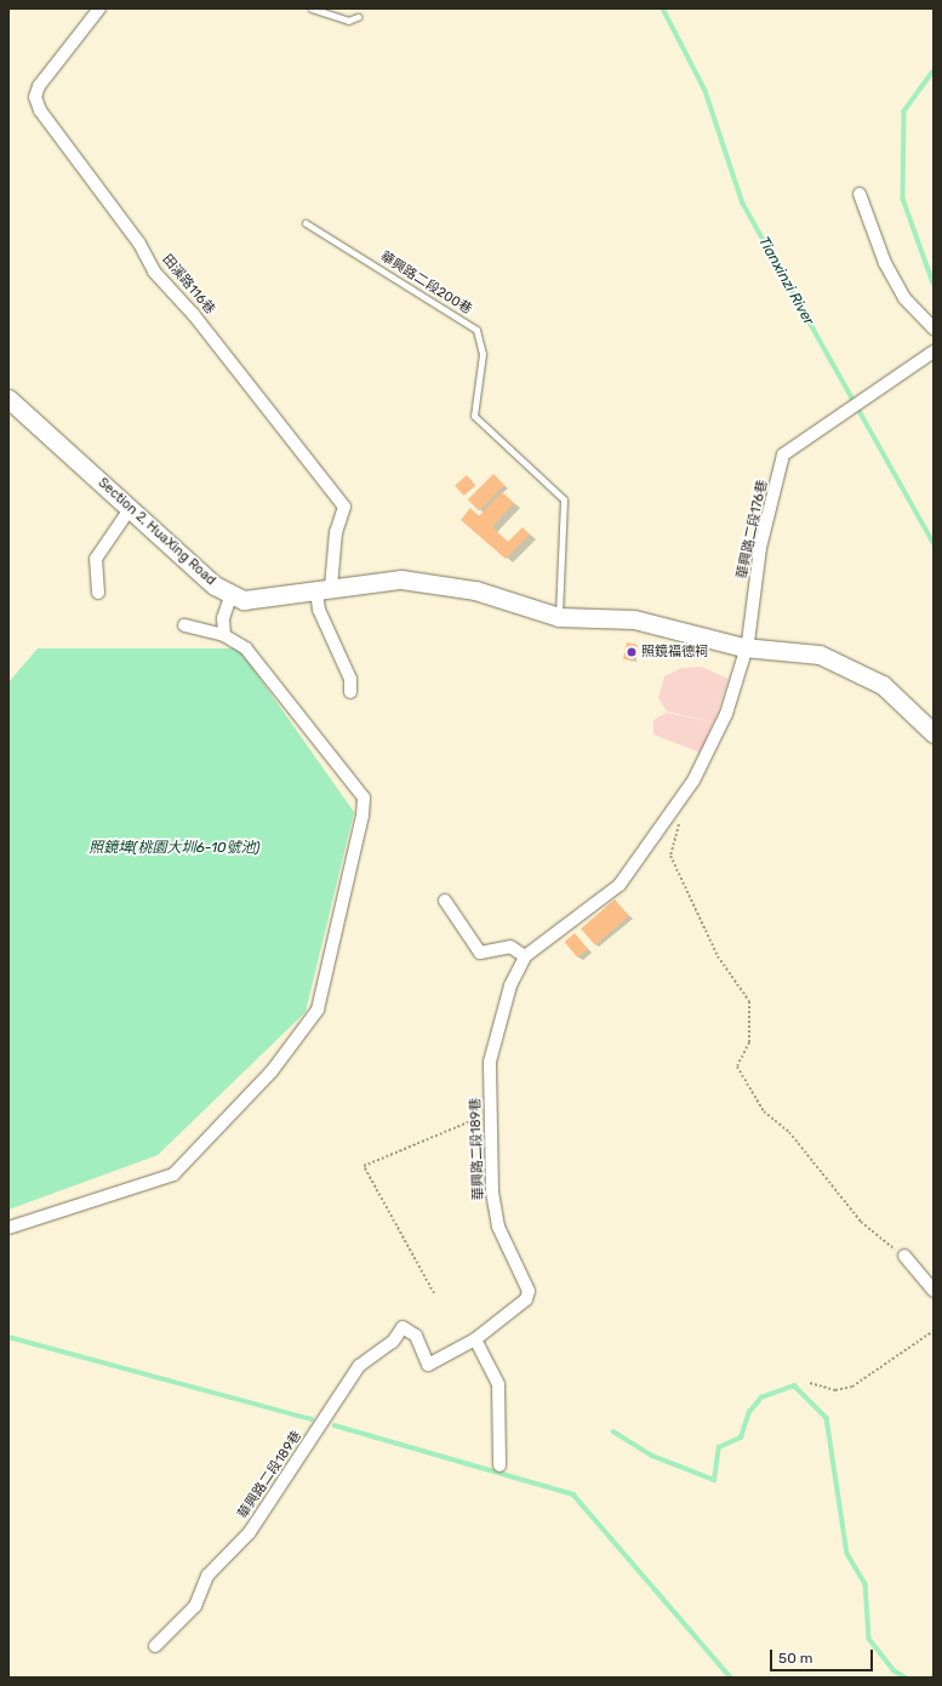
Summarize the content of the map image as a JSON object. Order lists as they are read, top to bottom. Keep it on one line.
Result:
{"streets":{"street":["田溪路116巷","華興路二段176巷","Section 2, HuaXing Road","華興路二段189巷"],"lane":["華興路二段200巷"]},"crossings":[["華興路二段200巷","Section 2, HuaXing Road"],["田溪路116巷","Section 2, HuaXing Road"],["華興路二段176巷","Section 2, HuaXing Road"],["華興路二段176巷","華興路二段189巷"],["Section 2, HuaXing Road","華興路二段189巷"]],"water":["Tianxinzi River","照鏡埤(桃園大圳6-10號池)"],"places":["照鏡福德祠"],"scale_bar":"50 m"}
